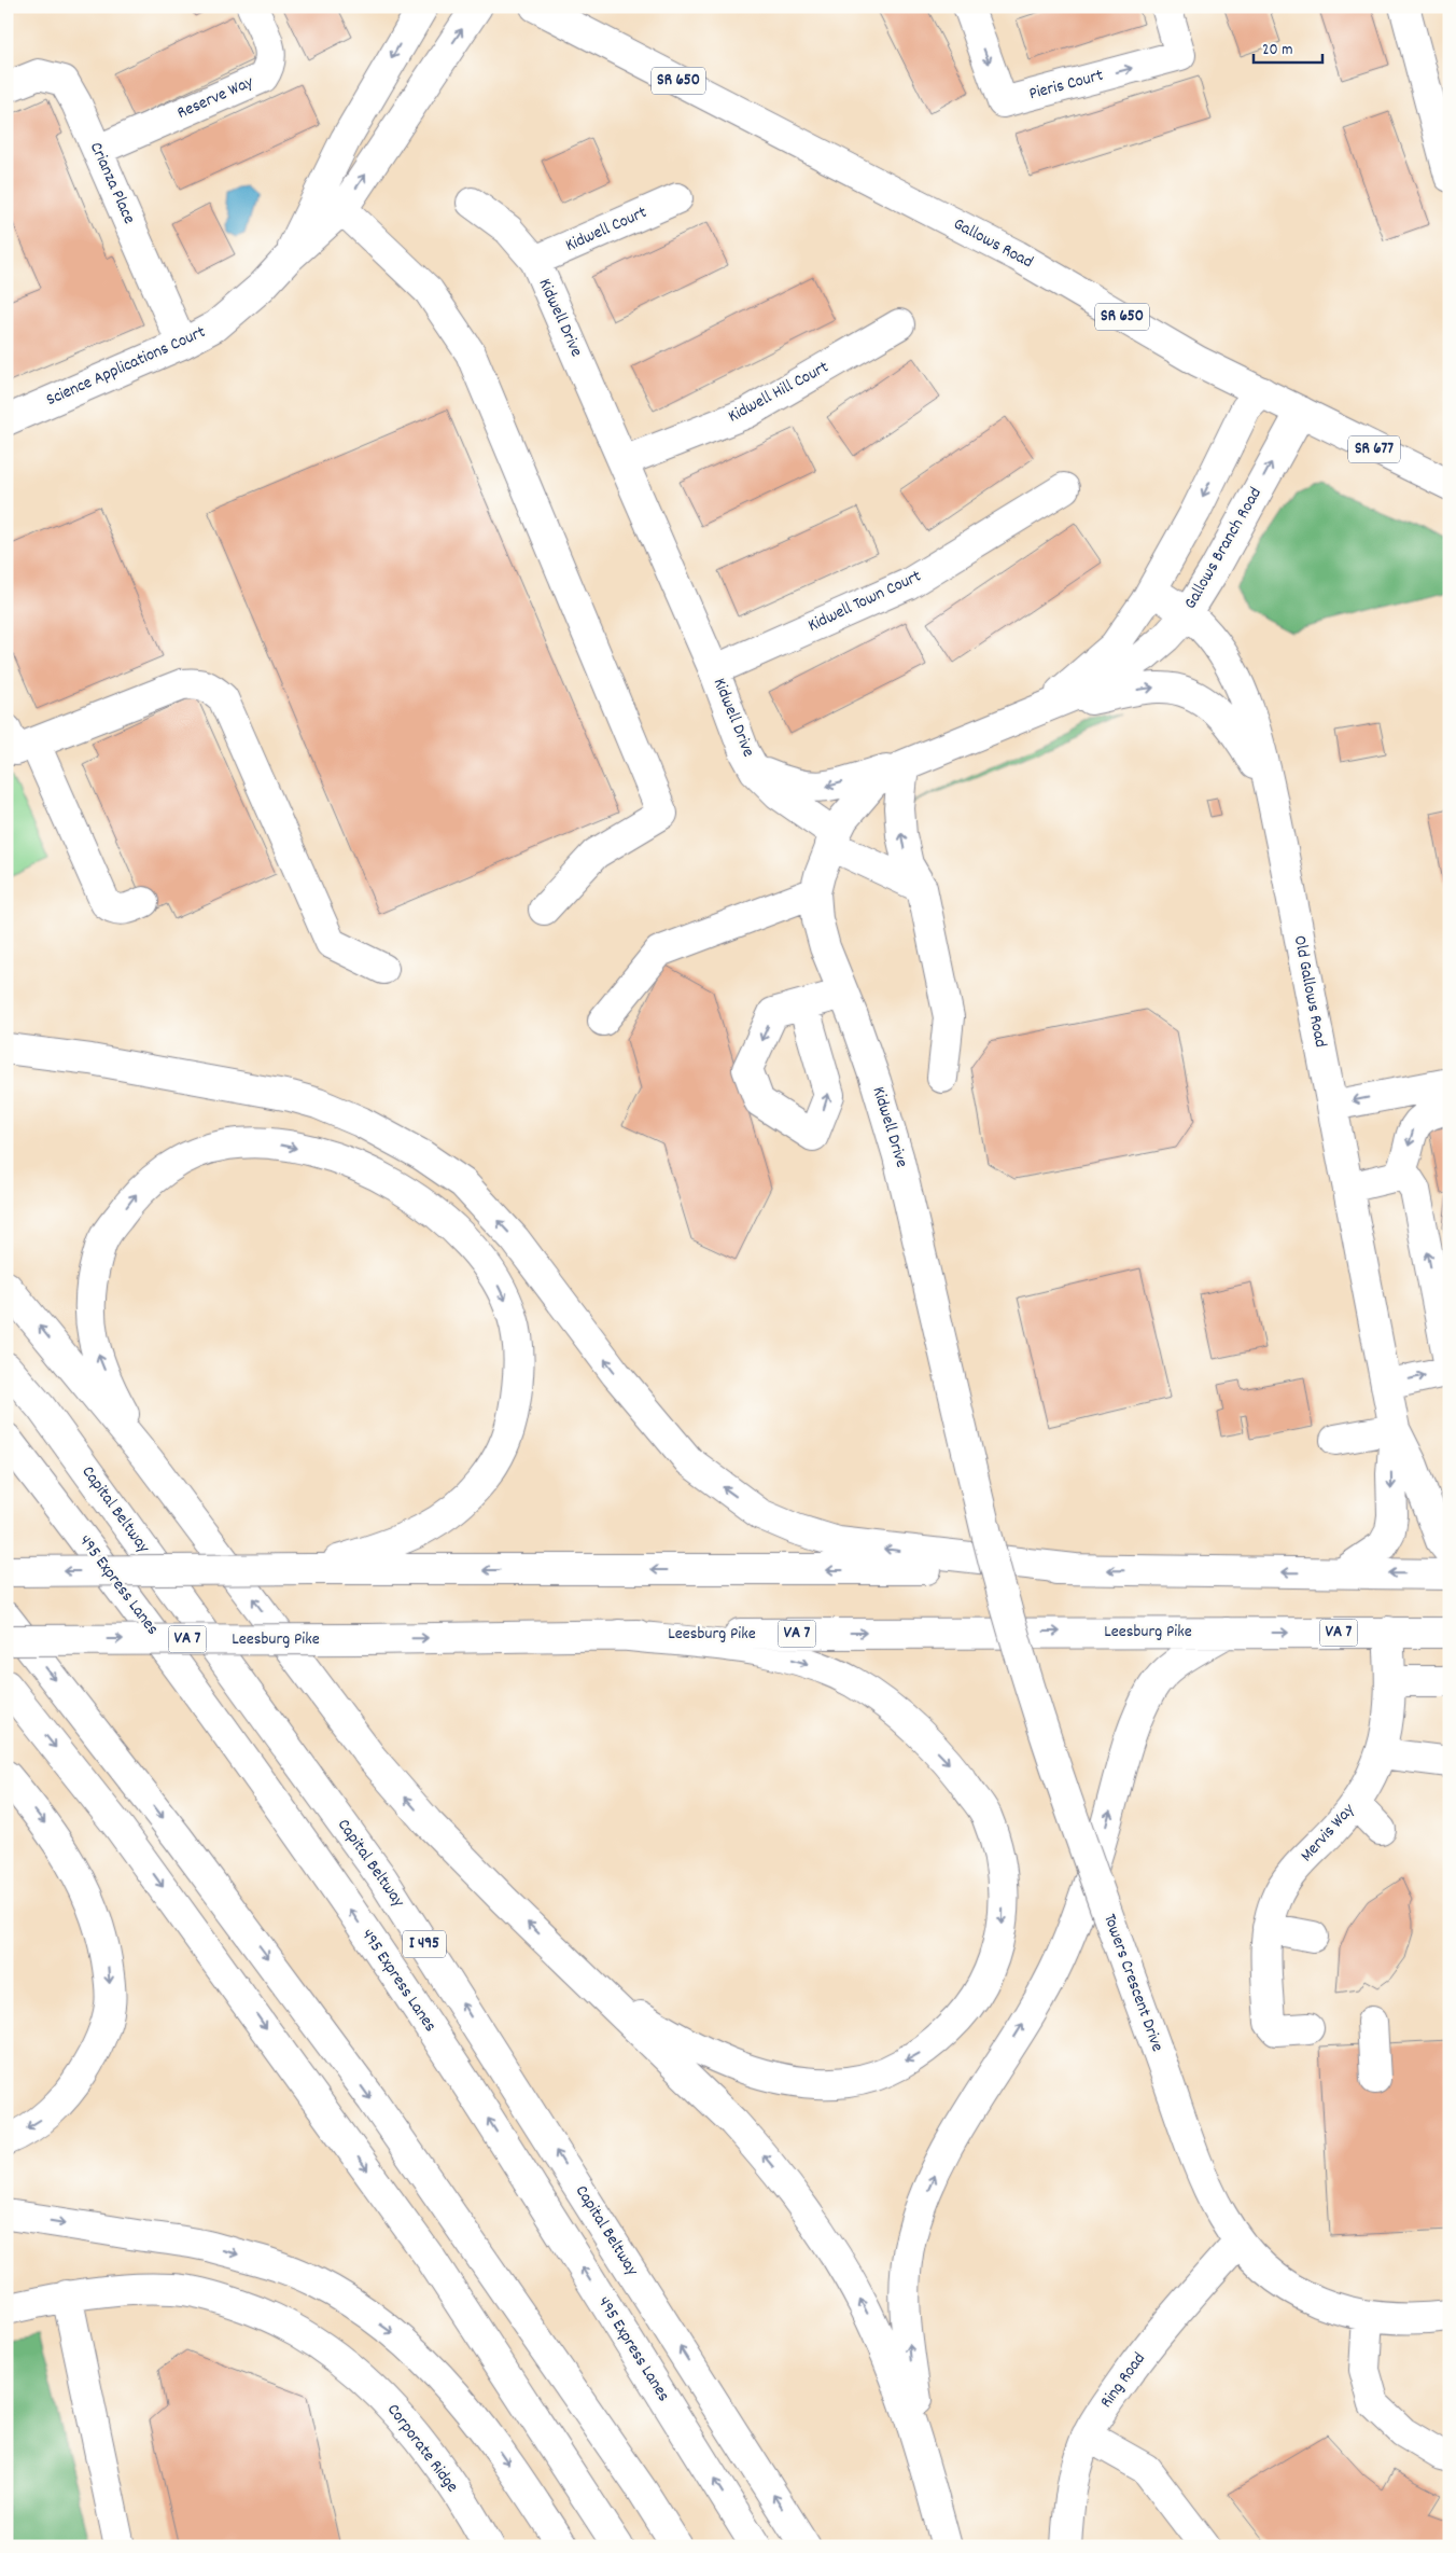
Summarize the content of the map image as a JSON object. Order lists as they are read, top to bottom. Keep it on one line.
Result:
{"streets":{"main road":["SR 650","Pieris Court","Reserve Way","Crianza Place","Kidwell Court","Gallows Road","Kidwell Drive","Science Applications Court","Kidwell Hill Court","SR 677","Gallows Branch Road","Kidwell Town Court","Old Gallows Road","Capital Beltway","495 Express Lanes","Leesburg Pike","VA 7","Mervis Way","I 495","Towers Crescent Drive","Ring Road","Corporate Ridge"]},"crossings":[["Reserve Way","Crianza Place"],["Crianza Place","Science Applications Court"],["Kidwell Court","Kidwell Drive"],["Gallows Road","Gallows Branch Road"],["Kidwell Drive","Kidwell Hill Court"],["Kidwell Drive","Gallows Branch Road"],["Kidwell Drive","Kidwell Town Court"],["Kidwell Drive","Towers Crescent Drive"],["Gallows Branch Road","Old Gallows Road"],["Leesburg Pike","Mervis Way"],["Towers Crescent Drive","Ring Road"]],"scale_bar":"20 m"}
